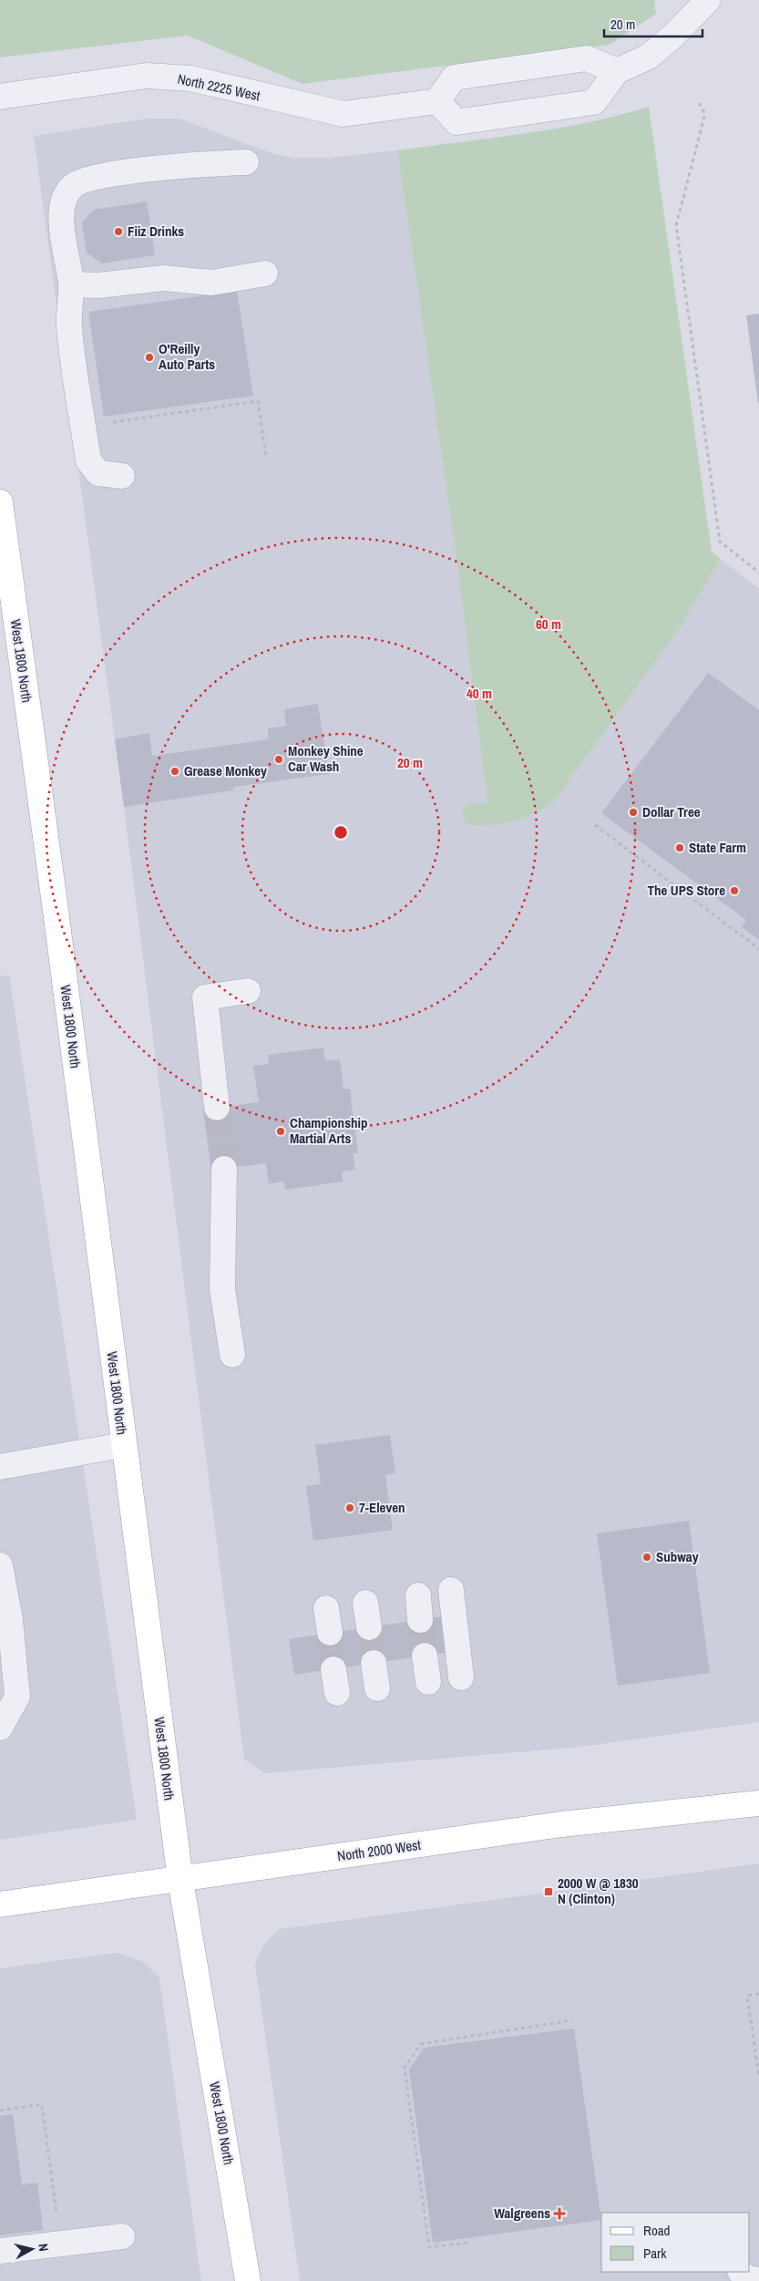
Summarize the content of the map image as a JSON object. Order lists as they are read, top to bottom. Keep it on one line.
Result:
{"streets":{"main road":["West 1800 North","North 2000 West"],"street":["North 2225 West"]},"crossings":[["West 1800 North","North 2000 West"]],"places":{"other":["Fiiz Drinks","O'Reilly Auto Parts","Monkey Shine Car Wash","Grease Monkey","Dollar Tree","State Farm","The UPS Store","Championship Martial Arts","7-Eleven","Subway"],"transit":["2000 W @ 1830 N (Clinton)"],"health":["Walgreens"]},"legend":["Road","Park"],"scale_bar":"20 m","north":"right","rings":["60 m","40 m","20 m"]}
